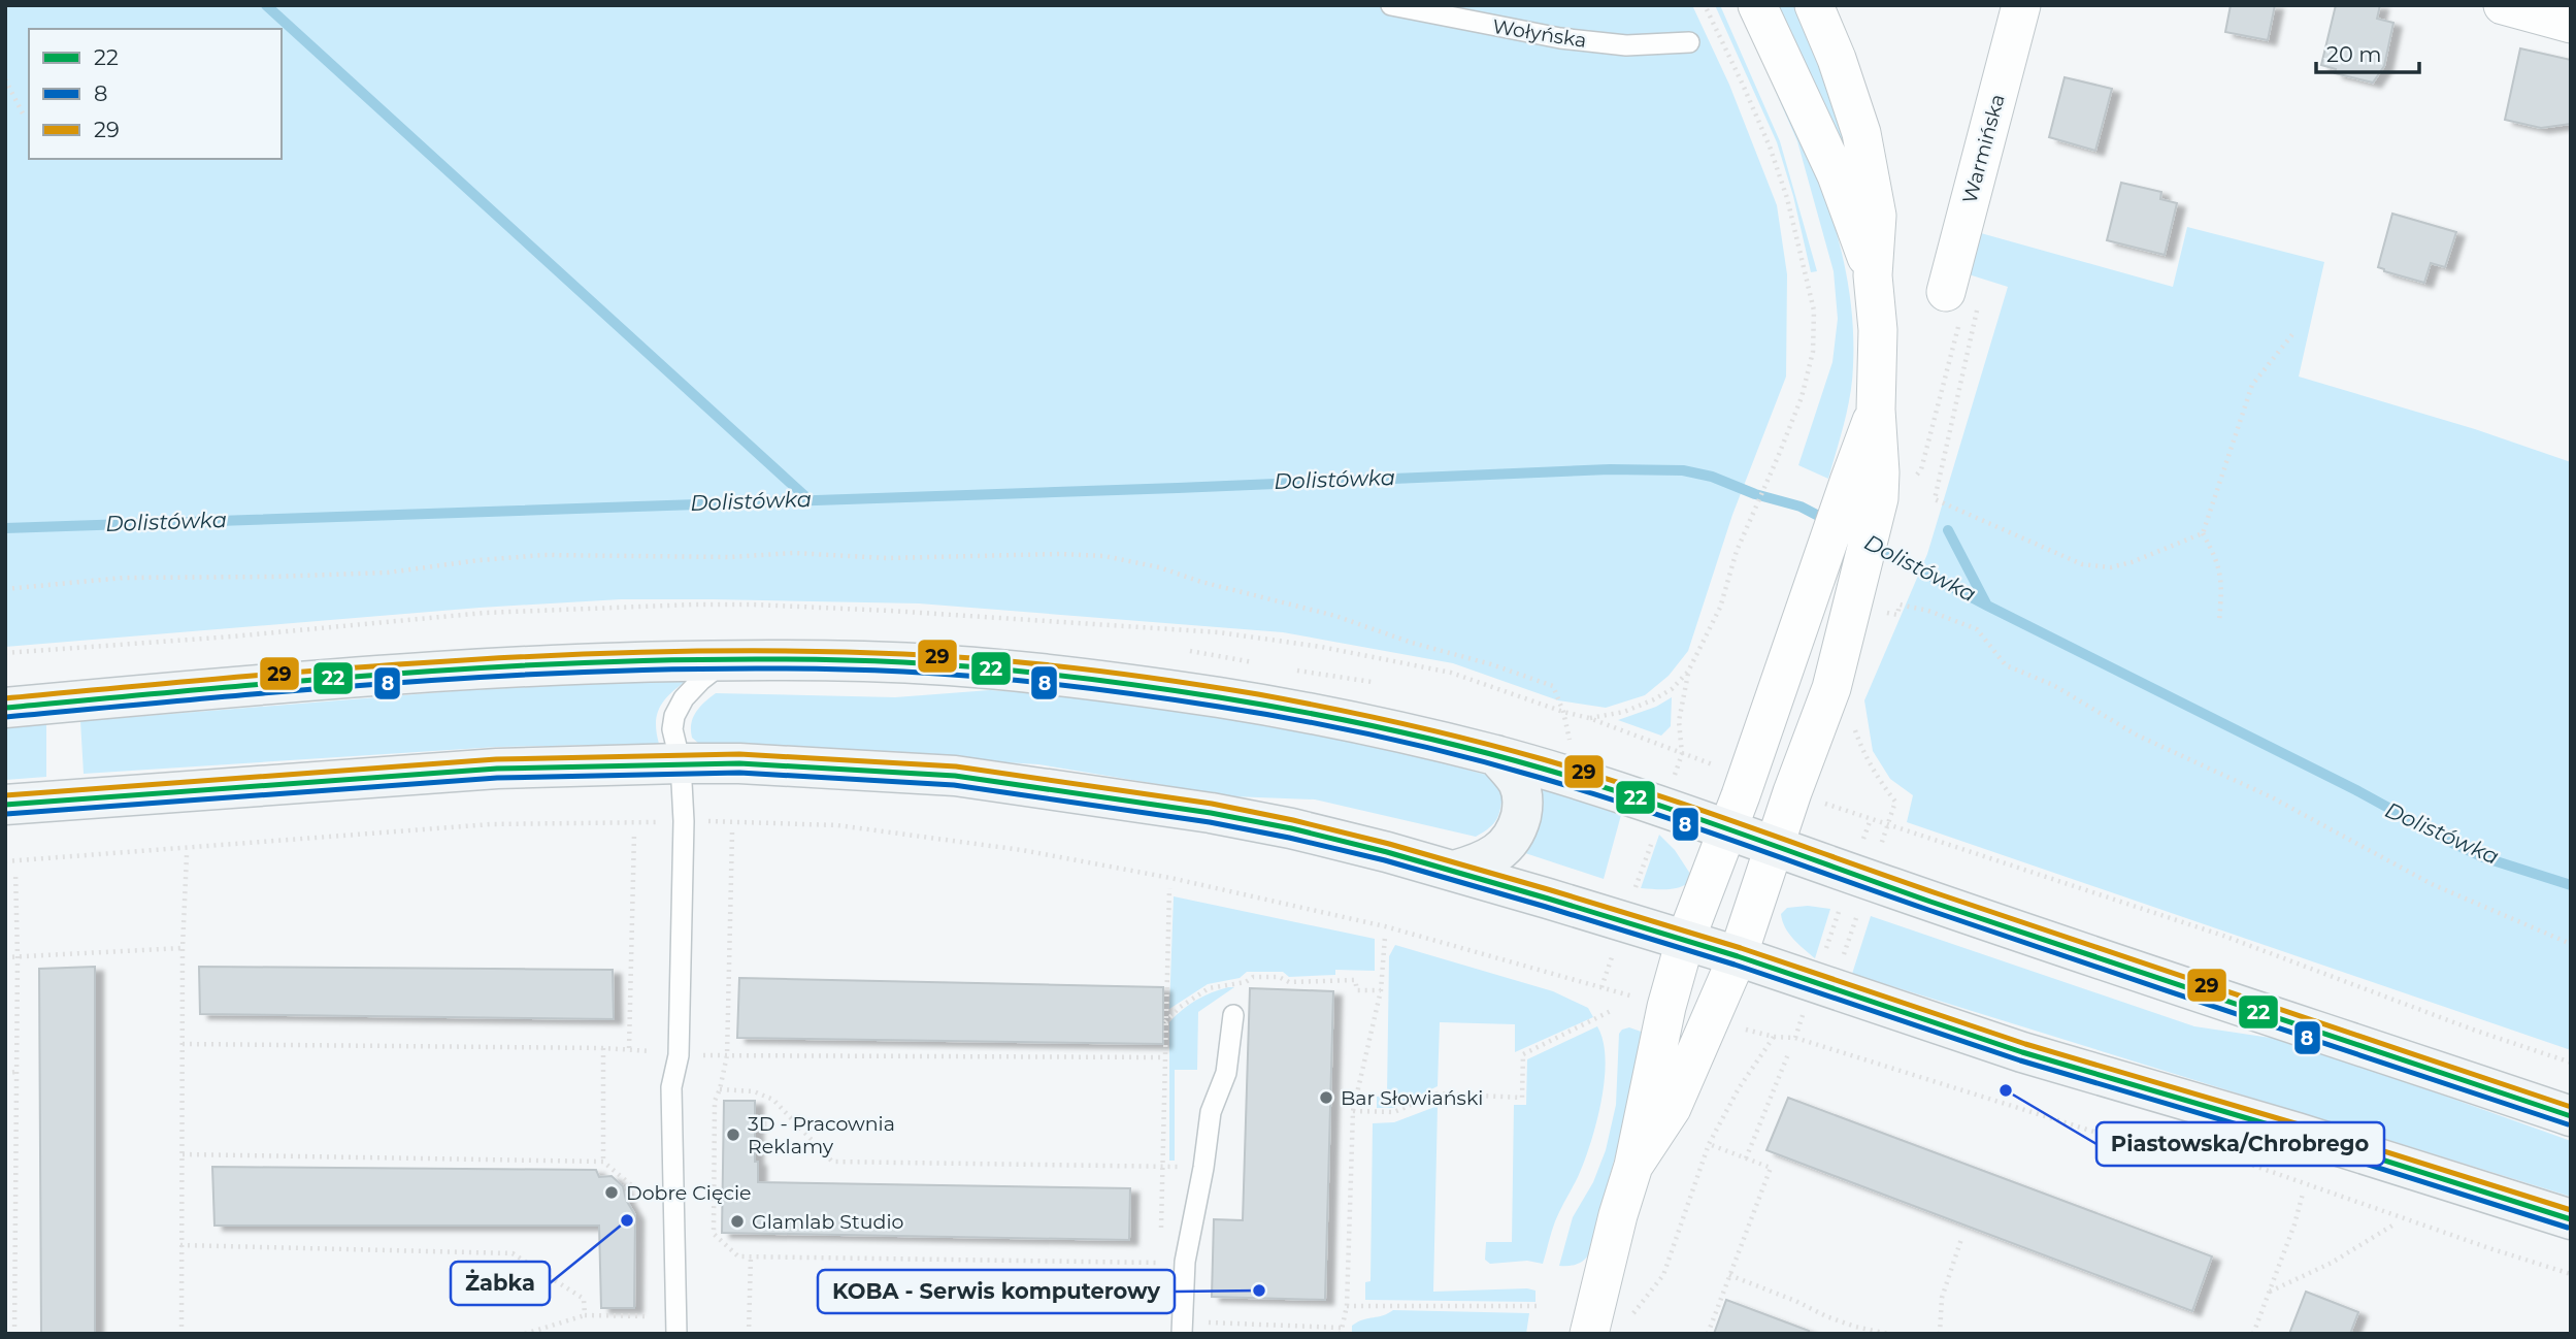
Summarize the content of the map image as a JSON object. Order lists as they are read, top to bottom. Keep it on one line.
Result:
{"streets":{"street":["Warmińska"],"lane":["Wołyńska"]},"water":["Dolistówka"],"places":["Piastowska/Chrobrego","Bar Słowiański","3D - Pracownia Reklamy","Dobre Cięcie","Żabka","Glamlab Studio","KOBA - Serwis komputerowy"],"lines":["transit line 29","transit line 22","transit line 8"],"legend":["22","8","29"],"scale_bar":"20 m"}
